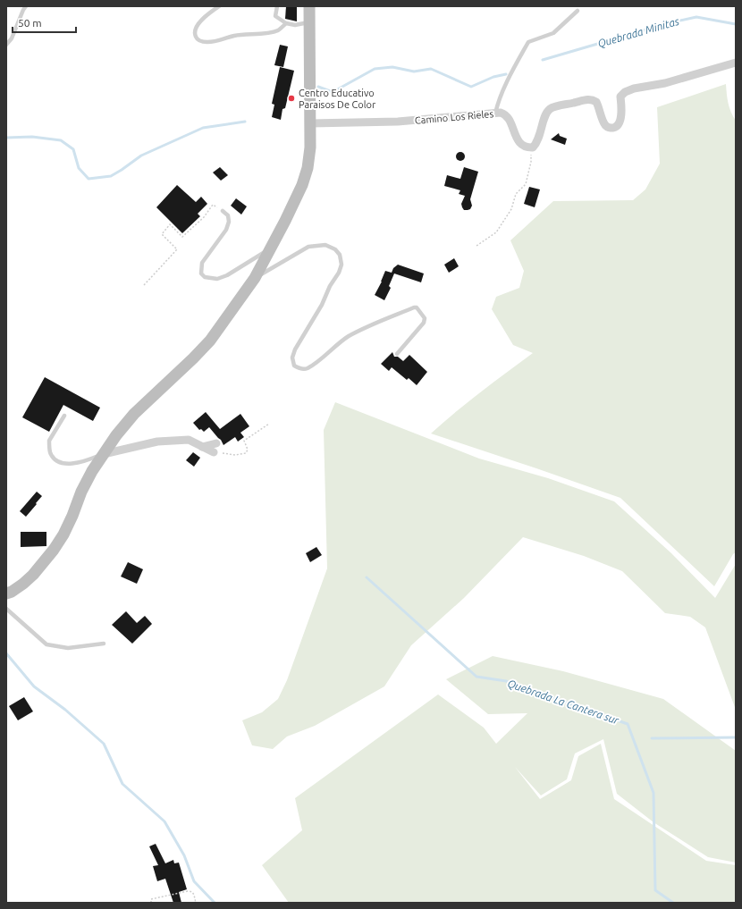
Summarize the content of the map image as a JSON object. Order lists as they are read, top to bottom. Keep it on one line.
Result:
{"streets":{"street":["Camino Los Rieles"]},"water":["Quebrada Minitas","Quebrada La Cantera sur"],"places":["Centro Educativo Paraisos De Color"],"scale_bar":"50 m"}
